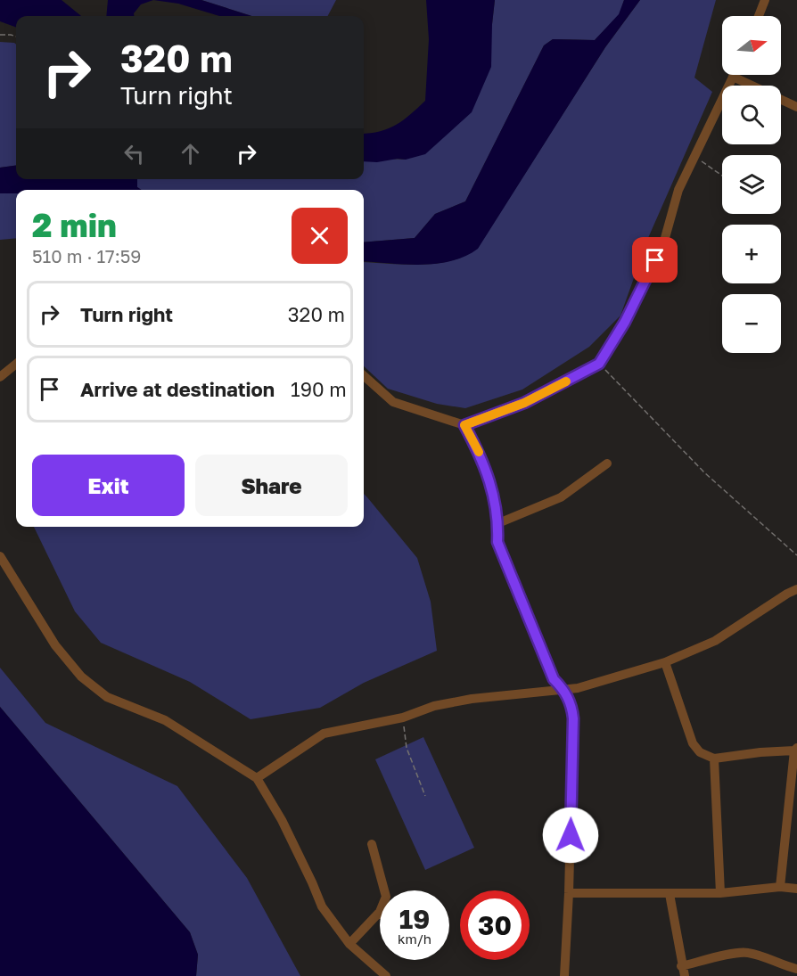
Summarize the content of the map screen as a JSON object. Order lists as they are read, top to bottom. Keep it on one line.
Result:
{"north":"right","page":{"map_buttons":["+","−"],"turn":["320 m","Turn right"],"heading":["2 min","510 m · 17:59"],"list":[{"name":"Turn right","value":"320 m"},{"name":"Arrive at destination","value":"190 m"}],"buttons":["Exit","Share"],"speed":"19 km/h","limit":"30"}}
